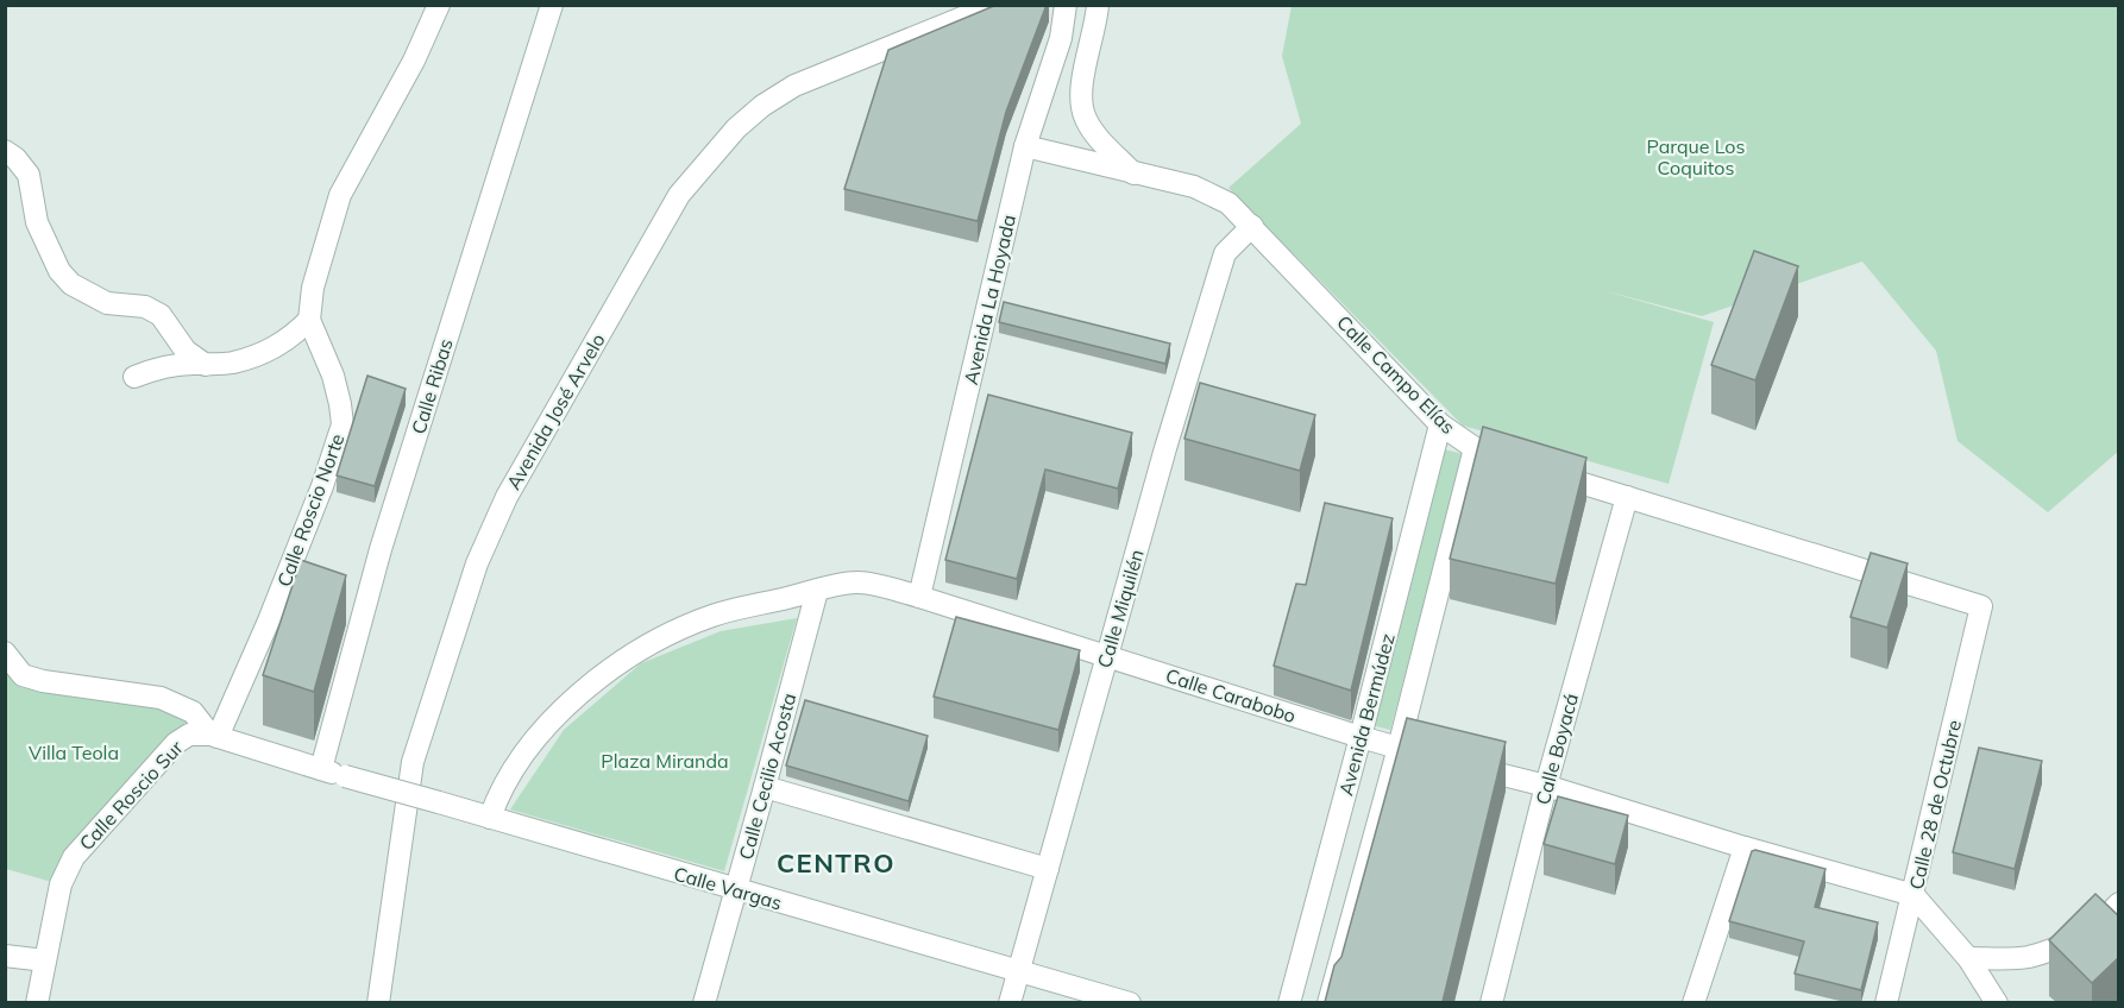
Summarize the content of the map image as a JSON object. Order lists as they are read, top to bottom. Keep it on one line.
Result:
{"streets":{"street":["Avenida La Hoyada","Calle Campo Elías","Calle Ribas","Avenida José Arvelo","Calle Roscio Norte","Calle Miquilén","Calle Carabobo","Avenida Bermúdez","Calle Boyacá","Calle Cecilio Acosta","Calle Roscio Sur","Calle 28 de Octubre","Calle Vargas"]},"crossings":[["Avenida La Hoyada","Calle Campo Elías"],["Avenida La Hoyada","Calle Carabobo"],["Calle Campo Elías","Calle Miquilén"],["Calle Campo Elías","Avenida Bermúdez"],["Calle Campo Elías","Calle Boyacá"],["Calle Campo Elías","Calle 28 de Octubre"],["Calle Ribas","Calle Vargas"],["Calle Roscio Norte","Calle Roscio Sur"],["Calle Miquilén","Calle Carabobo"],["Calle Miquilén","Calle Vargas"],["Calle Carabobo","Avenida Bermúdez"],["Calle Carabobo","Calle Boyacá"],["Calle Carabobo","Calle Cecilio Acosta"],["Calle Carabobo","Calle 28 de Octubre"],["Calle Carabobo","Calle Vargas"],["Calle Cecilio Acosta","Calle Vargas"]],"districts":["CENTRO"],"parks":["Parque Los Coquitos","Villa Teola","Plaza Miranda"]}
